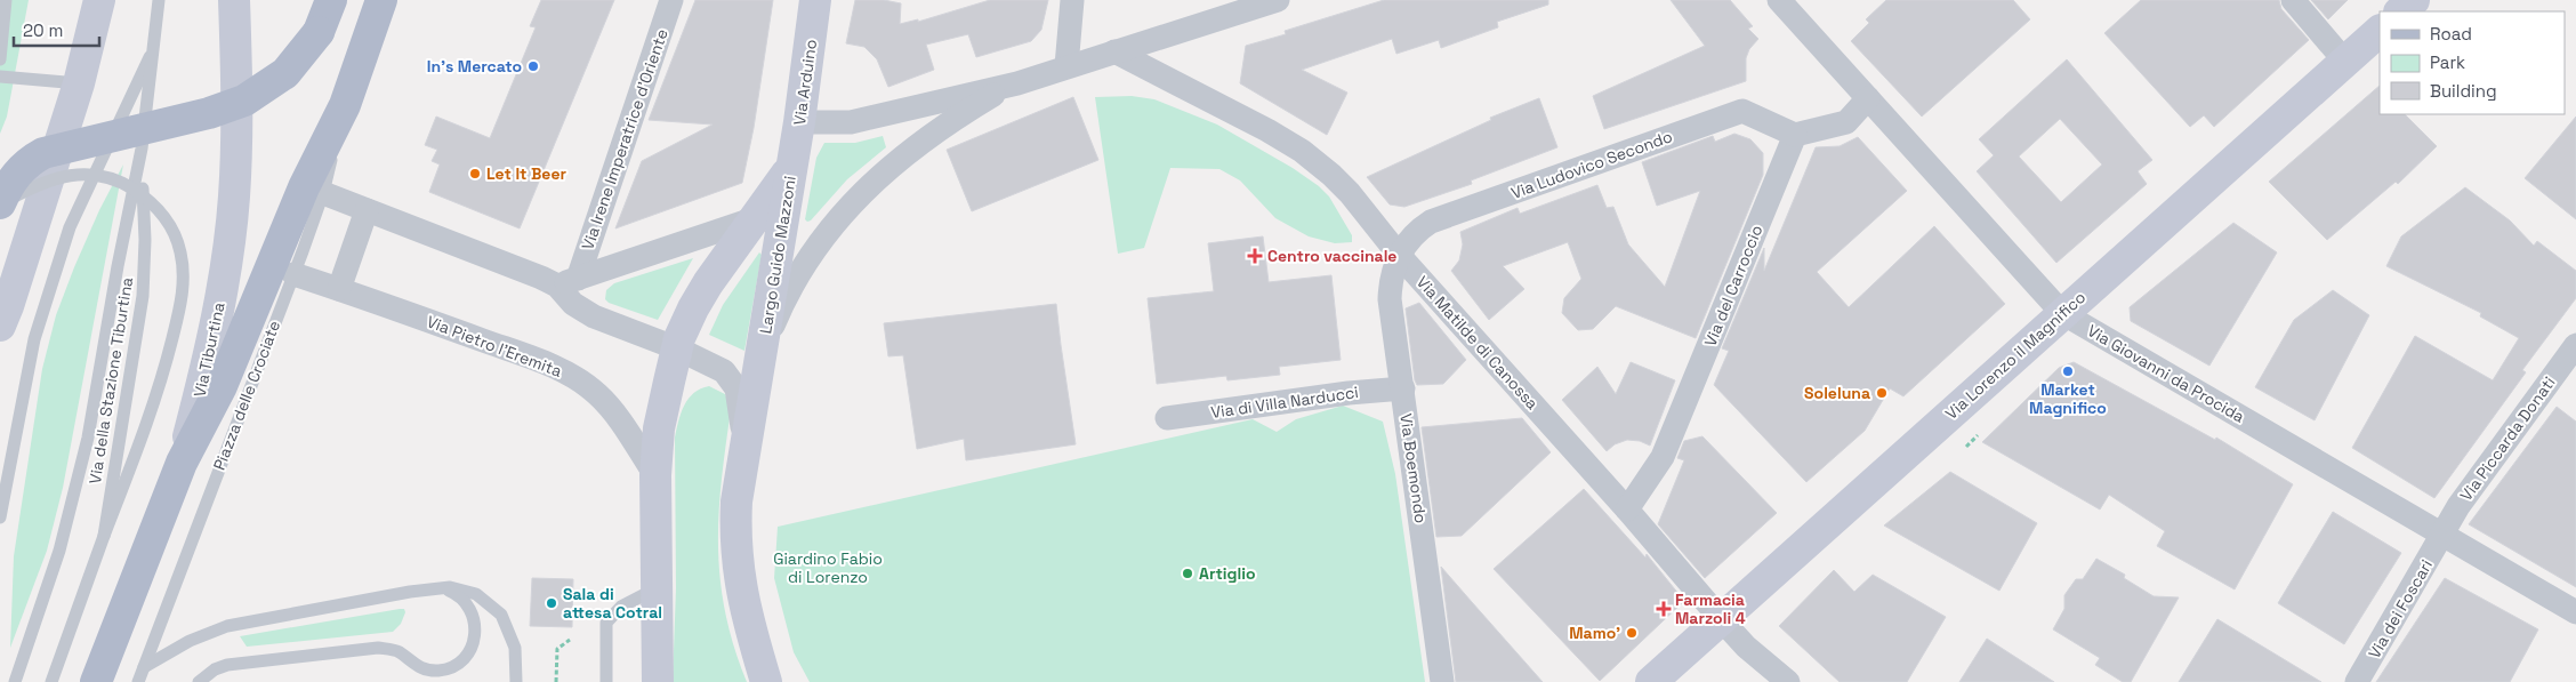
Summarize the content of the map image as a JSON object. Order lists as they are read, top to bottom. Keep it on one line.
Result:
{"streets":{"main road":["Via Tiburtina","Piazza delle Crociate"],"street":["Via Arduino","Via Irene Imperatrice d'Oriente","Via Ludovico Secondo","Largo Guido Mazzoni","Via del Carroccio","Via Matilde di Canossa","Via Pietro l'Eremita","Via Lorenzo il Magnifico","Via Giovanni da Procida","Via di Villa Narducci","Via Piccarda Donati","Via Boemondo","Via dei Foscari"],"lane":["Via della Stazione Tiburtina"]},"crossings":[["Via Arduino","Largo Guido Mazzoni"],["Via Ludovico Secondo","Via del Carroccio"],["Via Ludovico Secondo","Via Matilde di Canossa"],["Via Ludovico Secondo","Via Boemondo"],["Largo Guido Mazzoni","Via Pietro l'Eremita"],["Via del Carroccio","Via Matilde di Canossa"],["Via Matilde di Canossa","Via Lorenzo il Magnifico"],["Via Matilde di Canossa","Via Boemondo"],["Via Pietro l'Eremita","Piazza delle Crociate"],["Via Tiburtina","Piazza delle Crociate"],["Via Lorenzo il Magnifico","Via Giovanni da Procida"],["Via Giovanni da Procida","Via Piccarda Donati"],["Via Giovanni da Procida","Via dei Foscari"],["Via di Villa Narducci","Via Boemondo"],["Via Piccarda Donati","Via dei Foscari"]],"parks":["Giardino Fabio di Lorenzo"],"places":{"other":["In's Mercato","Let It Beer","Market Magnifico","Soleluna","Artiglio","Sala di attesa Cotral","Mamo'"],"health":["Centro vaccinale","Farmacia Marzoli 4"]},"legend":["Road","Park","Building"],"scale_bar":"20 m"}
